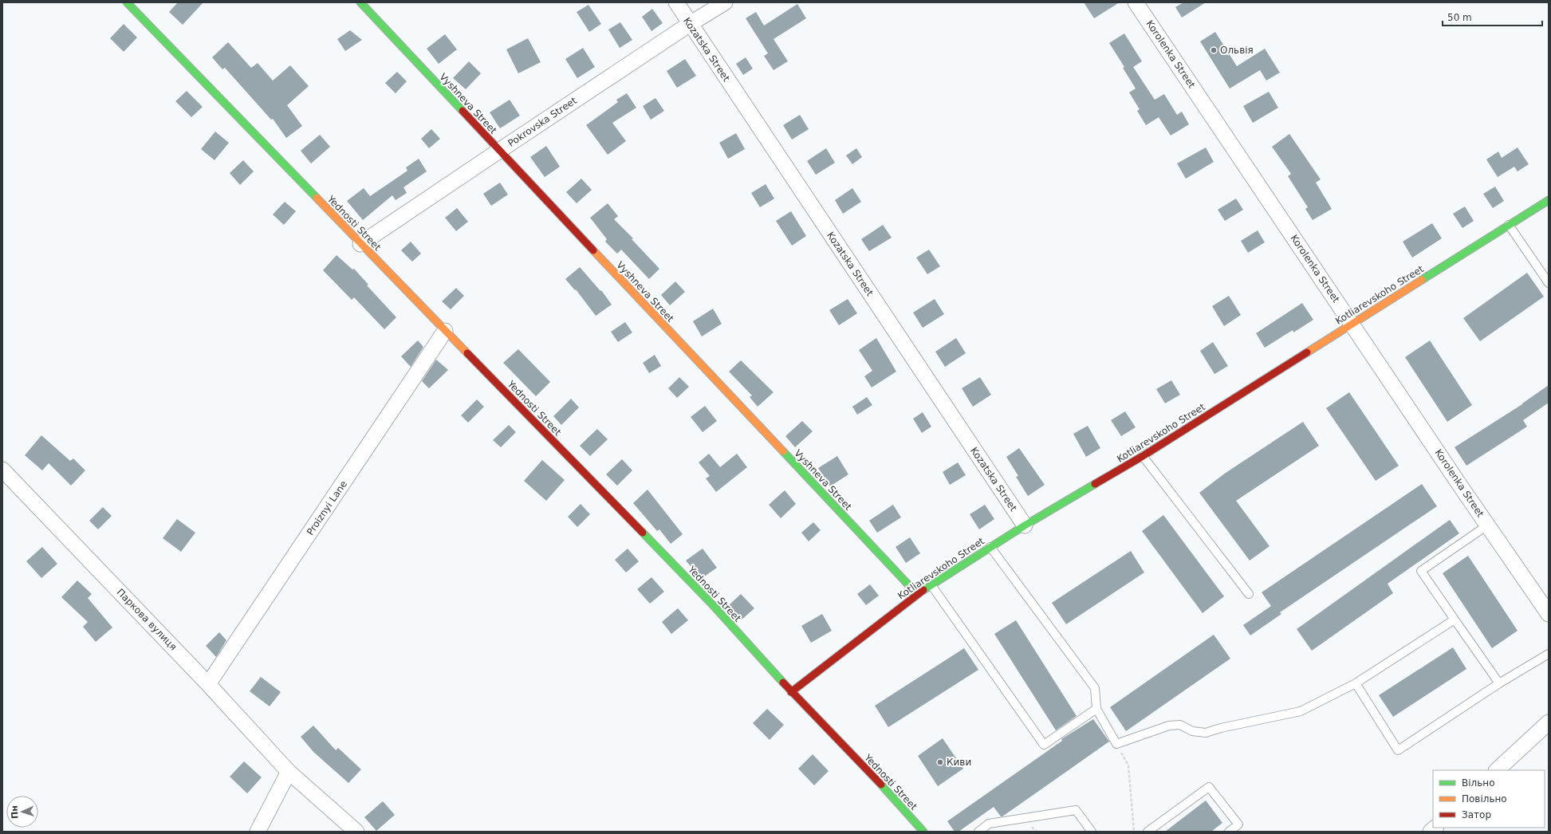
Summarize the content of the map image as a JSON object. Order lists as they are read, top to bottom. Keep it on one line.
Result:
{"streets":{"street":["Kozatska Street","Korolenka Street","Vyshneva Street","Pokrovska Street","Yednosti Street","Kotliarevskoho Street","Proiznyi Lane","Паркова вулиця"]},"crossings":[["Kozatska Street","Pokrovska Street"],["Kozatska Street","Kotliarevskoho Street"],["Korolenka Street","Kotliarevskoho Street"],["Vyshneva Street","Pokrovska Street"],["Vyshneva Street","Kotliarevskoho Street"],["Pokrovska Street","Yednosti Street"],["Yednosti Street","Kotliarevskoho Street"],["Yednosti Street","Proiznyi Lane"],["Proiznyi Lane","Паркова вулиця"]],"places":["Ольвія","Киви"],"legend":["Вільно","Повільно","Затор"],"scale_bar":"50 m","north":"left"}
